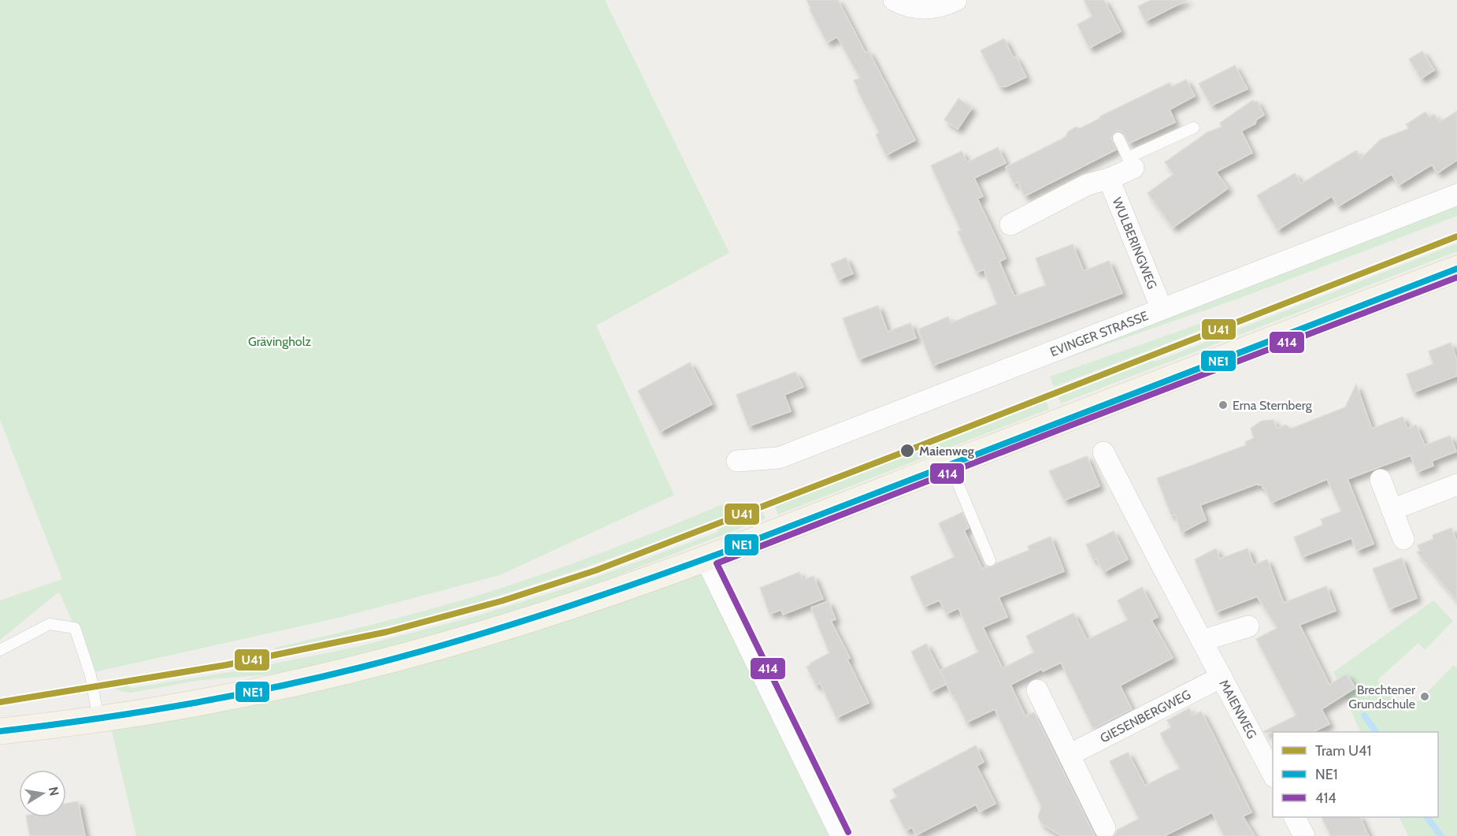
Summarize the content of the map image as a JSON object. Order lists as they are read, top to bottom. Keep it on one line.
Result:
{"streets":{"street":["WULBERINGWEG","EVINGER STRASSE","MAIENWEG","GIESENBERGWEG"]},"crossings":[["WULBERINGWEG","EVINGER STRASSE"],["MAIENWEG","GIESENBERGWEG"]],"parks":["Grävingholz"],"places":["Erna Sternberg","Maienweg","Brechtener Grundschule"],"lines":["tram line U41","transit line NE1","transit line 414"],"legend":["Tram U41","NE1","414"],"north":"right"}
